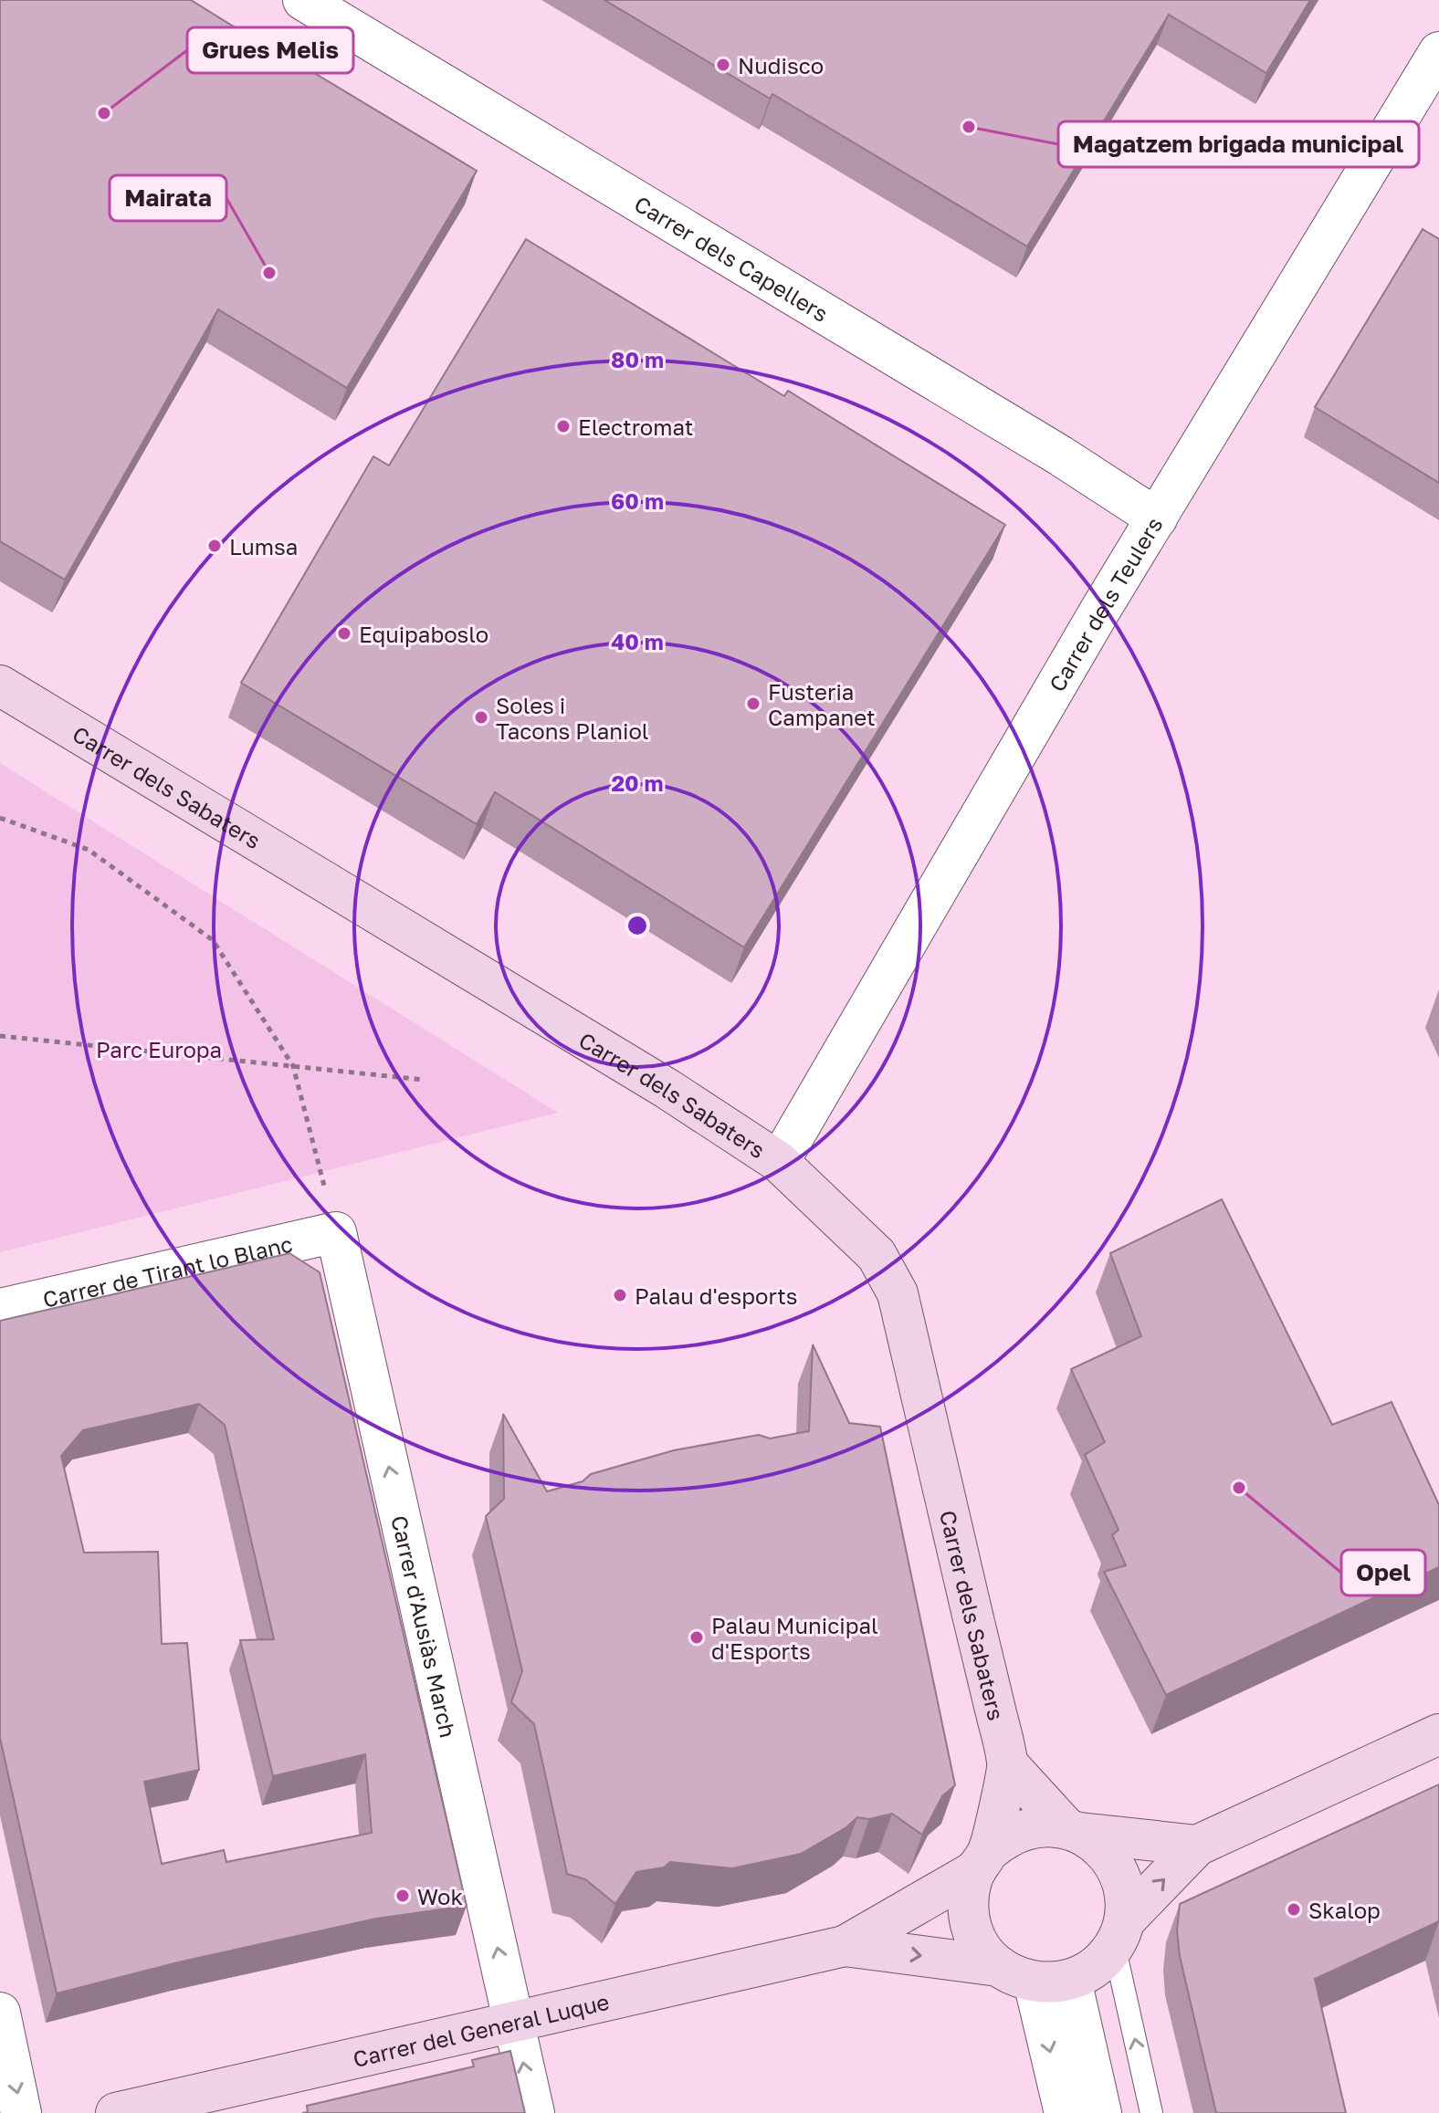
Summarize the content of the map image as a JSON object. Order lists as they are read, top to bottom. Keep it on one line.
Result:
{"streets":{"main road":["Carrer dels Sabaters","Carrer del General Luque"],"street":["Carrer dels Capellers","Carrer dels Teulers","Carrer de Tirant lo Blanc","Carrer d'Ausiàs March"]},"crossings":[["Carrer dels Capellers","Carrer dels Teulers"],["Carrer dels Teulers","Carrer dels Sabaters"],["Carrer dels Sabaters","Carrer del General Luque"],["Carrer de Tirant lo Blanc","Carrer d'Ausiàs March"],["Carrer d'Ausiàs March","Carrer del General Luque"]],"one_way":["Carrer d'Ausiàs March"],"parks":["Parc Europa"],"places":["Nudisco","Grues Melis","Magatzem brigada municipal","Mairata","Electromat","Lumsa","Equipaboslo","Fusteria Campanet","Soles i Tacons Planiol","Palau d'esports","Opel","Palau Municipal d'Esports","Wok","Skalop"],"rings":["80 m","60 m","40 m","20 m"]}
